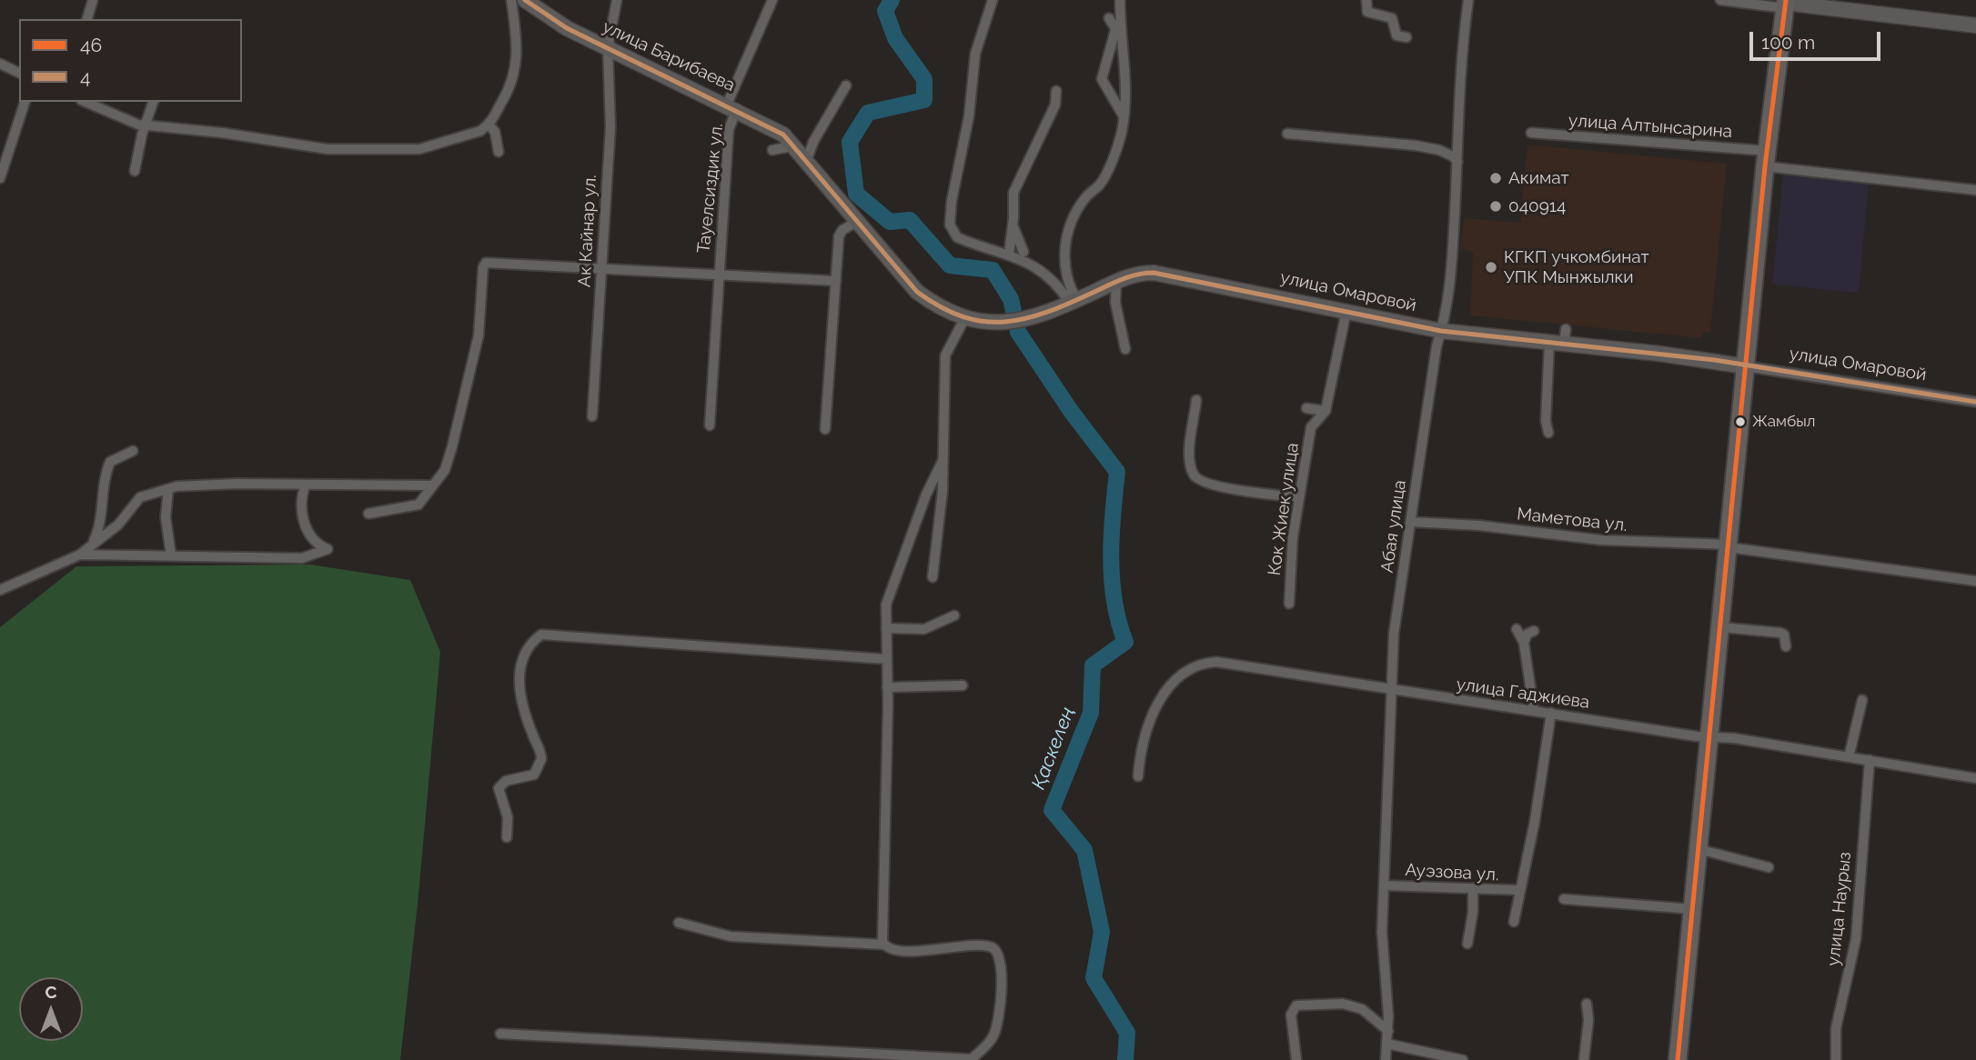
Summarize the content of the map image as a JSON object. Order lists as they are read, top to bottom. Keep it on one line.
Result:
{"streets":{"street":["улица Барибаева","улица Алтынсарина","Тауелсиздик ул.","Ак Кайнар ул.","улица Омаровой","Кок Жиек улица","Маметова ул.","Абая улица","улица Гаджиева","Ауэзова ул.","улица Наурыз"]},"crossings":[["улица Барибаева","Тауелсиздик ул."],["улица Барибаева","Ак Кайнар ул."],["улица Барибаева","улица Омаровой"],["улица Омаровой","Кок Жиек улица"],["улица Омаровой","Абая улица"],["Маметова ул.","Абая улица"],["Абая улица","улица Гаджиева"],["Абая улица","Ауэзова ул."],["улица Гаджиева","улица Наурыз"]],"water":["Қаскелең"],"places":["Акимат","040914","КГКП учкомбинат УПК Мынжылки","Жамбыл"],"lines":["transit line 46","transit line 4"],"legend":["46","4"],"scale_bar":"100 m","north":"top"}
